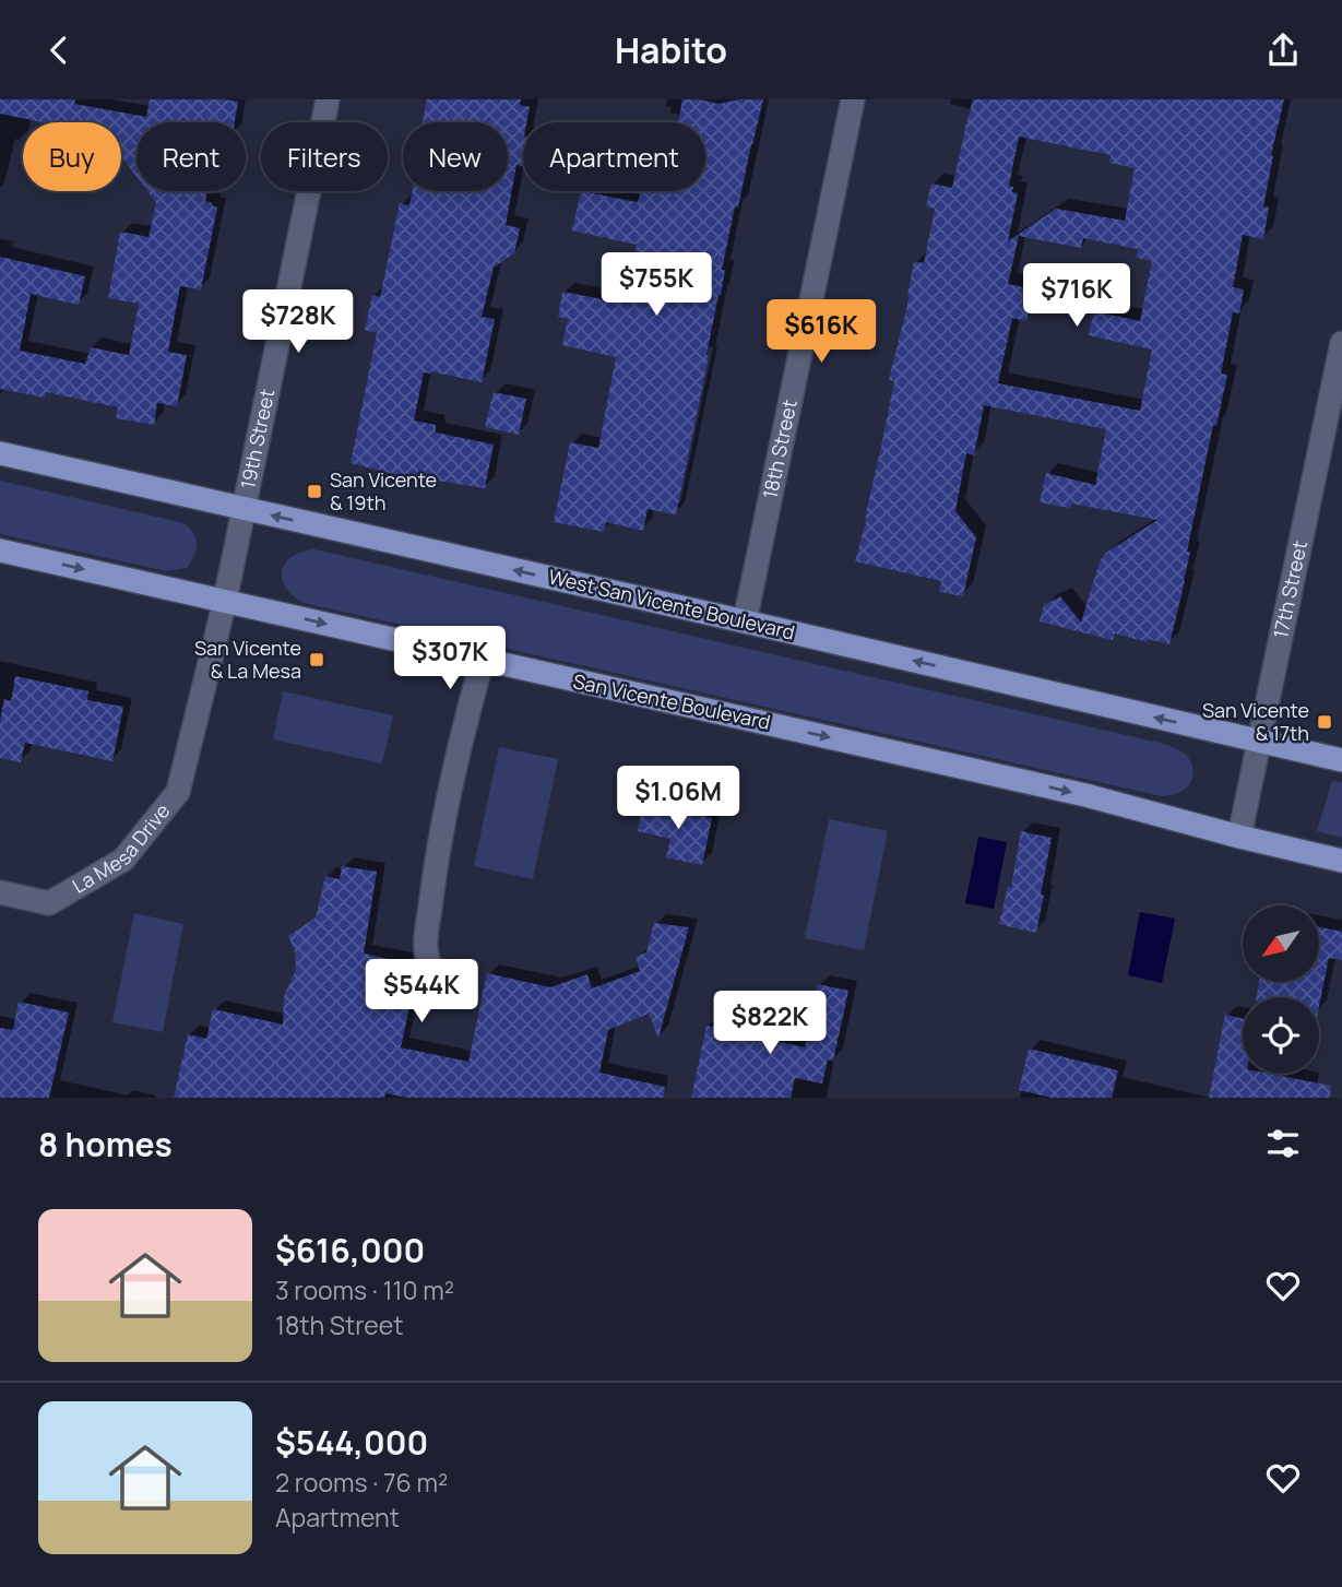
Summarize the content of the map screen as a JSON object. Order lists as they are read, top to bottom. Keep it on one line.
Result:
{"streets":{"main road":["West San Vicente Boulevard","San Vicente Boulevard"],"street":["19th Street","18th Street","17th Street","La Mesa Drive"]},"crossings":[["19th Street","West San Vicente Boulevard"],["19th Street","San Vicente Boulevard"],["19th Street","La Mesa Drive"],["18th Street","West San Vicente Boulevard"],["17th Street","West San Vicente Boulevard"],["17th Street","San Vicente Boulevard"],["San Vicente Boulevard","La Mesa Drive"]],"one_way":["West San Vicente Boulevard","San Vicente Boulevard"],"places":{"transit":["San Vicente & 19th","San Vicente & La Mesa","San Vicente & 17th"]},"north":"bottom left","page":{"header":"Habito","chip":["Buy","Rent","Filters","New","Apartment"],"price":["$755K","$716K","$728K","$616K","$307K","$1.06M","$544K","$822K"],"heading":"8 homes","list":[{"name":"$616,000","note":"3 rooms · 110 m² · 18th Street"},{"name":"$544,000","note":"2 rooms · 76 m² · Apartment"}]}}
